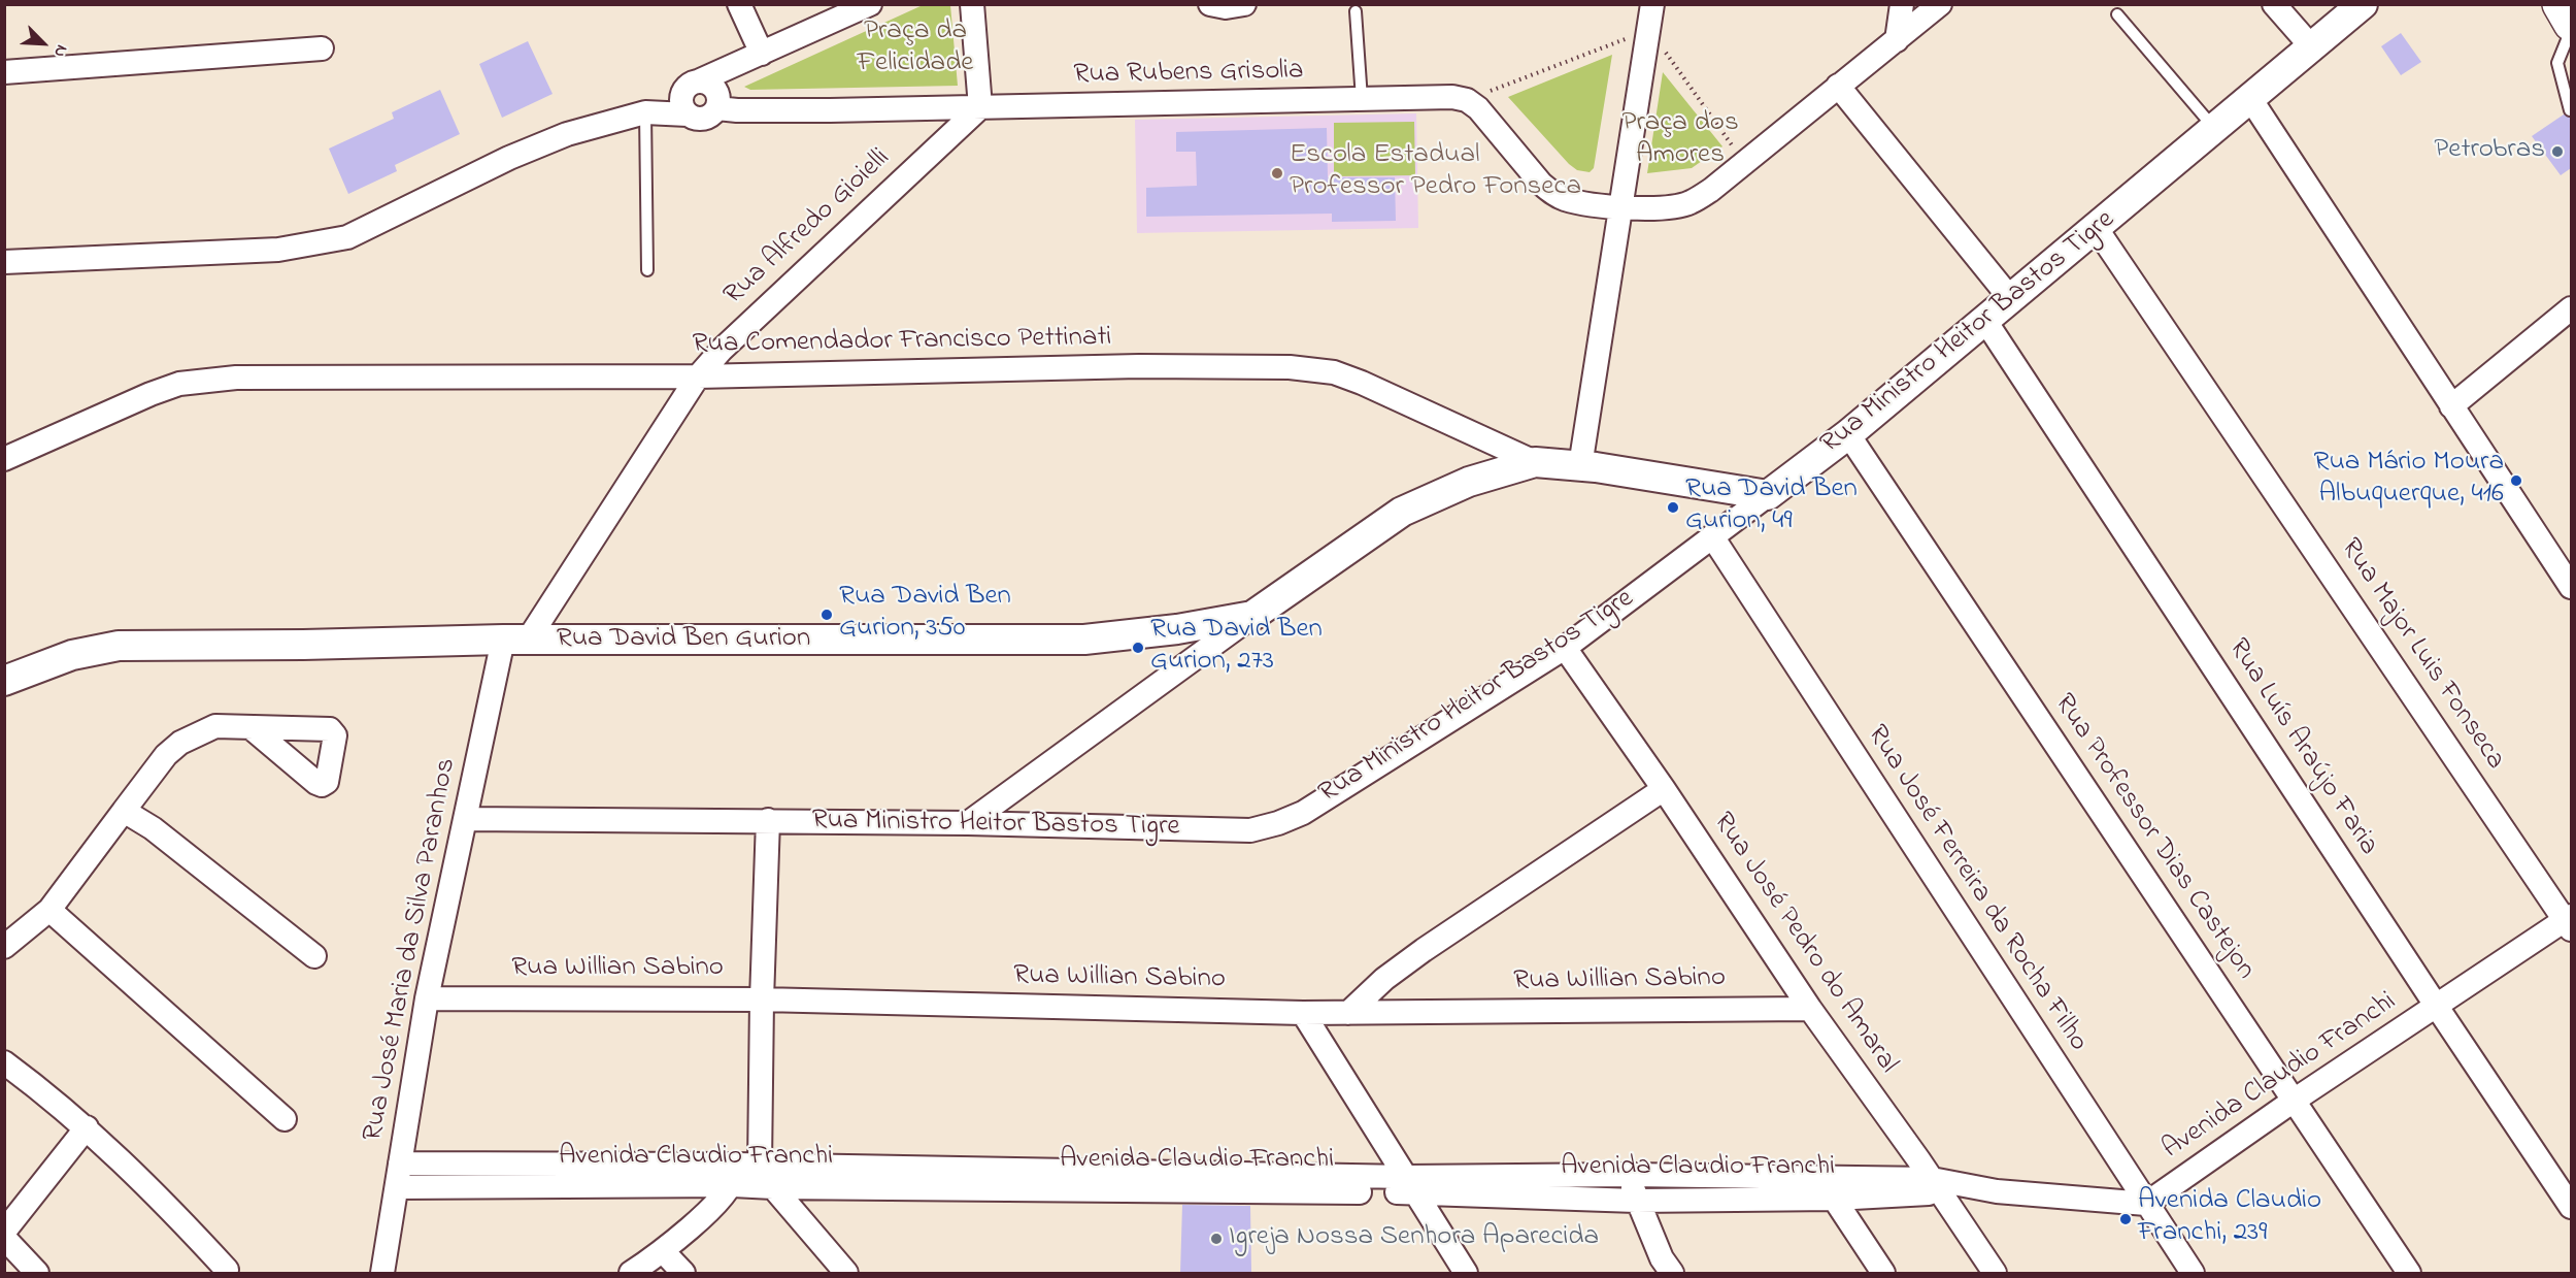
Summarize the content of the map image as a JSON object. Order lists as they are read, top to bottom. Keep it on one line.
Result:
{"streets":{"street":["Rua Rubens Grisolia","Rua Alfredo Gioielli","Rua Ministro Heitor Bastos Tigre","Rua Comendador Francisco Pettinati","Rua David Ben Gurion","Rua Major Luis Fonseca","Rua Luís Araújo Faria","Rua Professor Dias Castejon","Rua José Ferreira da Rocha Filho","Rua José Pedro do Amaral","Rua José Maria da Silva Paranhos","Rua Willian Sabino","Avenida Claudio Franchi"]},"crossings":[["Rua Rubens Grisolia","Rua Alfredo Gioielli"],["Rua Alfredo Gioielli","Rua Comendador Francisco Pettinati"],["Rua Alfredo Gioielli","Rua David Ben Gurion"],["Rua Alfredo Gioielli","Rua José Maria da Silva Paranhos"],["Rua Ministro Heitor Bastos Tigre","Rua David Ben Gurion"],["Rua Ministro Heitor Bastos Tigre","Rua Major Luis Fonseca"],["Rua Ministro Heitor Bastos Tigre","Rua Luís Araújo Faria"],["Rua Ministro Heitor Bastos Tigre","Rua Professor Dias Castejon"],["Rua Ministro Heitor Bastos Tigre","Rua José Ferreira da Rocha Filho"],["Rua Ministro Heitor Bastos Tigre","Rua José Pedro do Amaral"],["Rua Ministro Heitor Bastos Tigre","Rua José Maria da Silva Paranhos"],["Rua Comendador Francisco Pettinati","Rua David Ben Gurion"],["Rua David Ben Gurion","Rua José Maria da Silva Paranhos"],["Rua Major Luis Fonseca","Avenida Claudio Franchi"],["Rua Luís Araújo Faria","Avenida Claudio Franchi"],["Rua Professor Dias Castejon","Avenida Claudio Franchi"],["Rua José Ferreira da Rocha Filho","Avenida Claudio Franchi"],["Rua José Pedro do Amaral","Rua Willian Sabino"],["Rua José Pedro do Amaral","Avenida Claudio Franchi"],["Rua José Maria da Silva Paranhos","Rua Willian Sabino"],["Rua José Maria da Silva Paranhos","Avenida Claudio Franchi"]],"parks":["Praça da Felicidade","Praça dos Amores"],"places":["Petrobras","Escola Estadual Professor Pedro Fonseca","Rua Mário Moura Albuquerque, 416","Rua David Ben Gurion, 49","Rua David Ben Gurion, 350","Rua David Ben Gurion, 273","Avenida Claudio Franchi, 239","Igreja Nossa Senhora Aparecida"],"north":"bottom right"}
